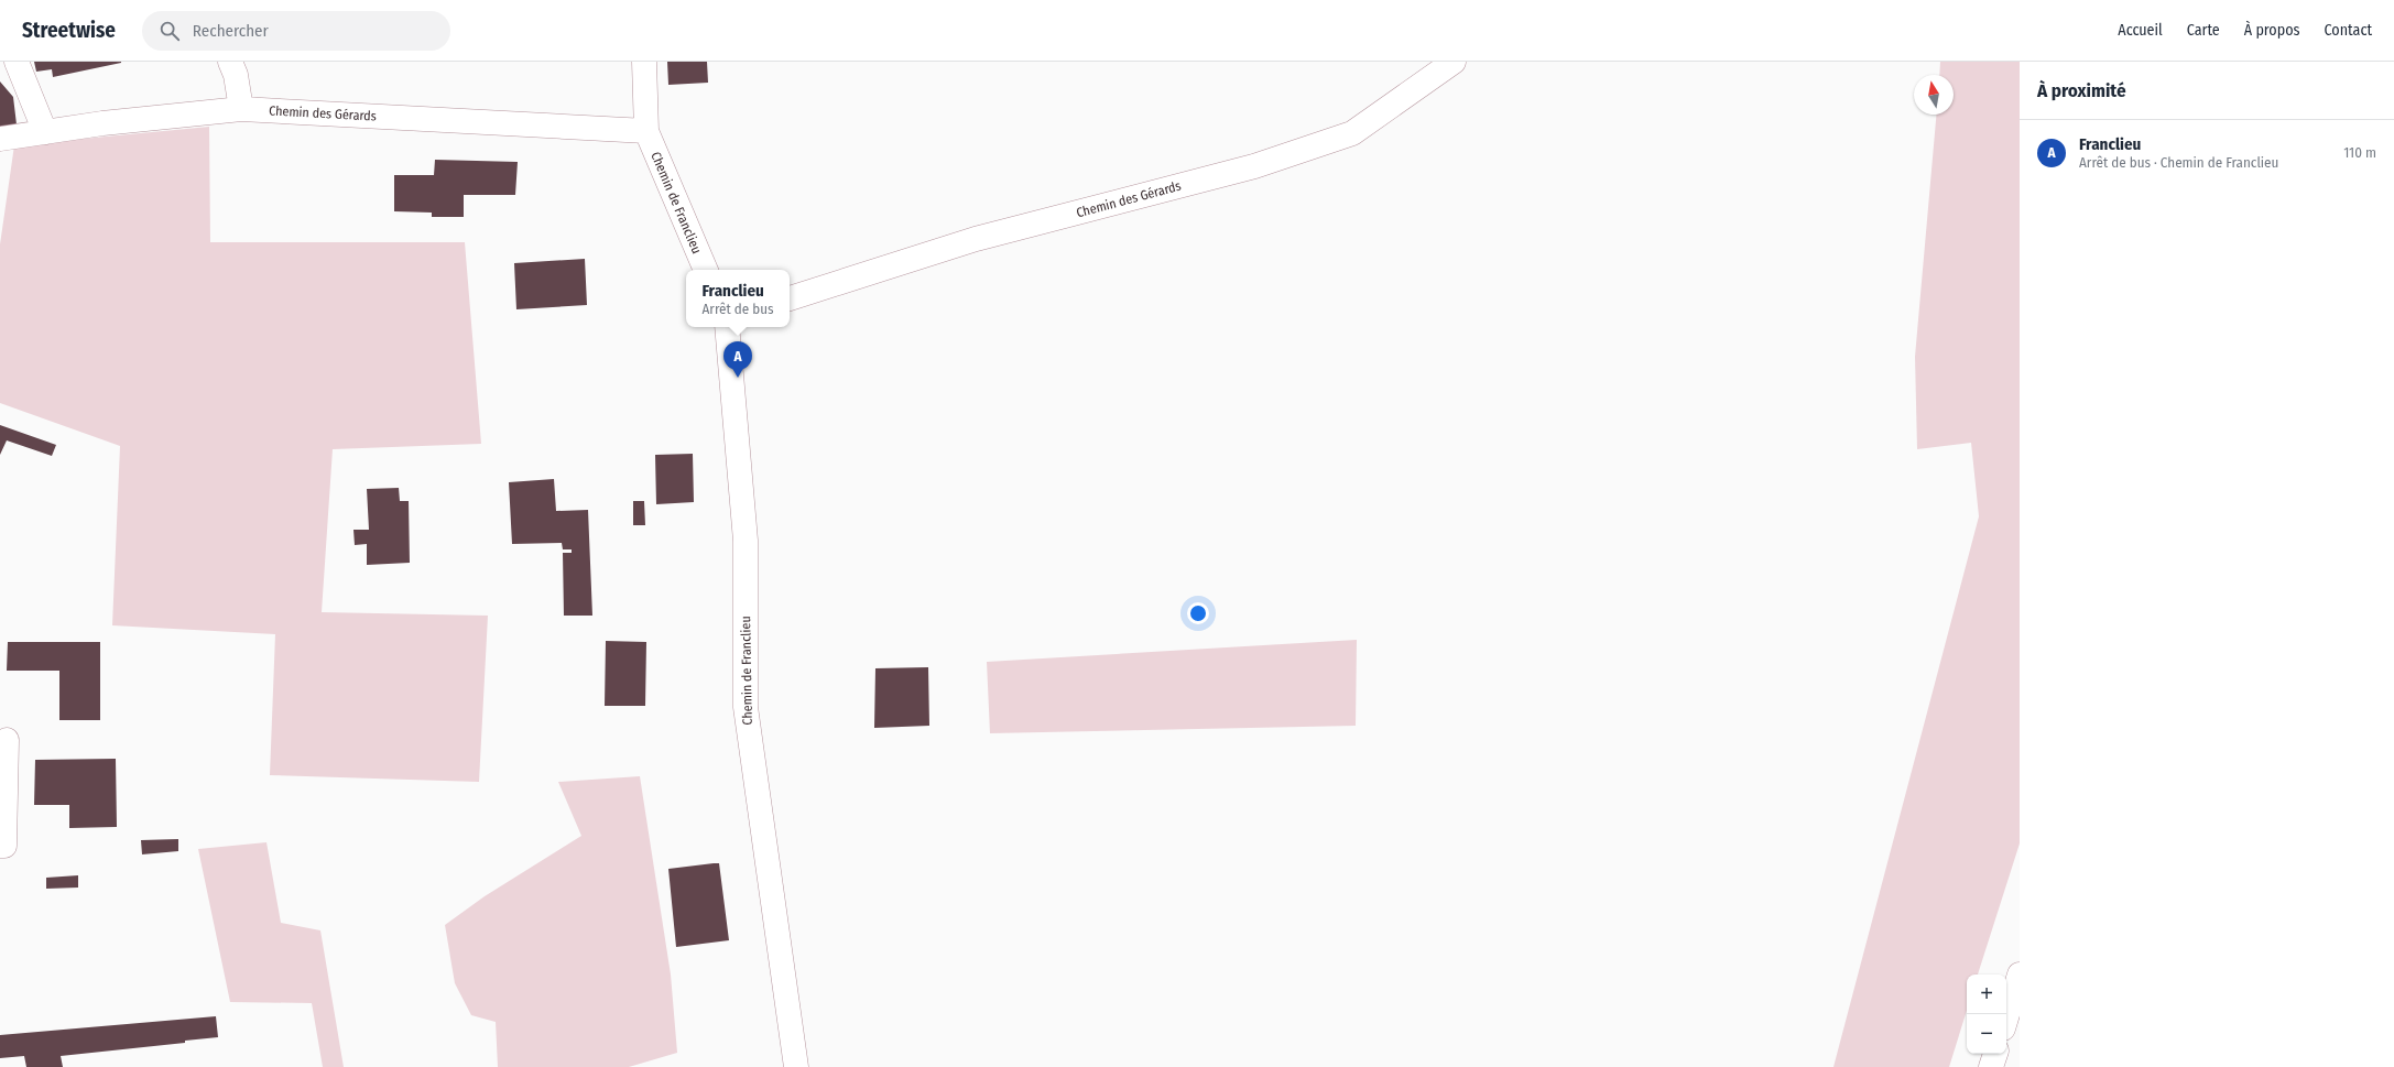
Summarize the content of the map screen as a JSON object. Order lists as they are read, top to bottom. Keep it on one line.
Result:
{"streets":{"main road":["Chemin des Gérards","Chemin de Franclieu"]},"crossings":[["Chemin des Gérards","Chemin de Franclieu"]],"north":"top","page":{"header":"Streetwise","search":"Rechercher","nav":["Accueil","Carte","À propos","Contact"],"heading":"À proximité","list":[{"mark":"A","name":"Franclieu","note":"Arrêt de bus · Chemin de Franclieu","value":"110 m"}],"popup":["Franclieu","Arrêt de bus"],"pins":"A","map_buttons":["+","−"]}}
